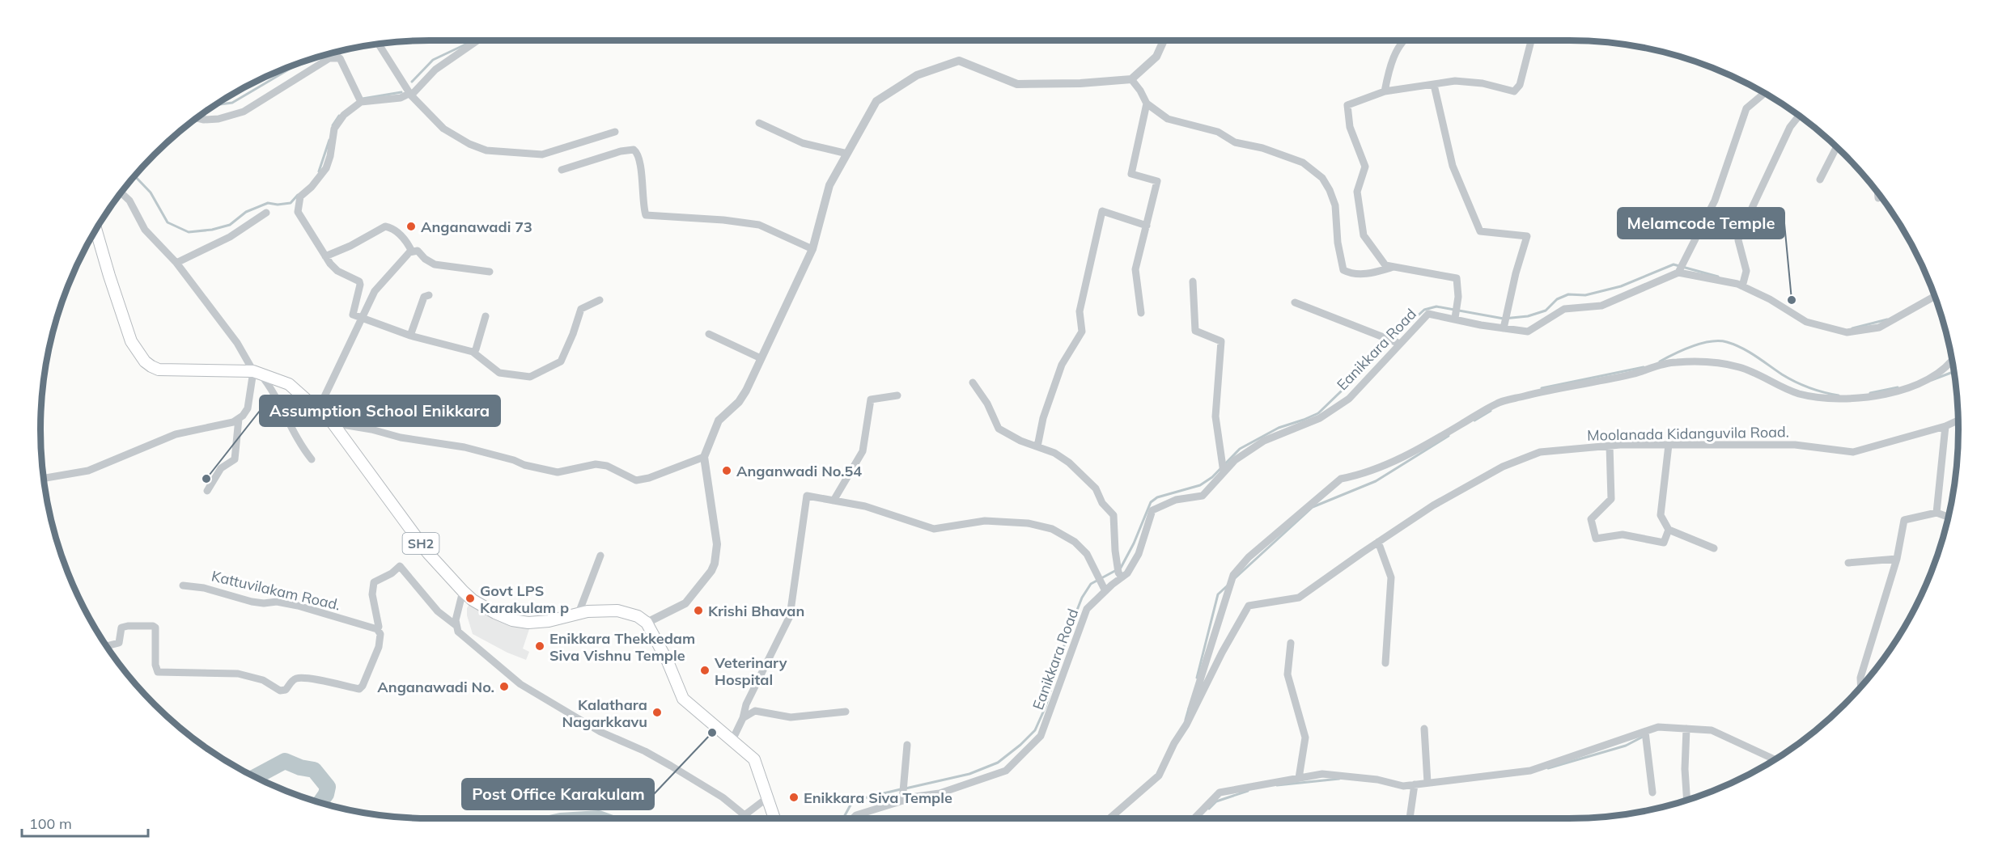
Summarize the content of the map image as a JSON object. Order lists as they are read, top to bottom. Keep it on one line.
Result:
{"streets":{"main road":["SH2"],"street":["Eanikkara Road","Moolanada Kidanguvila Road.","Kattuvilakam Road."]},"places":["Anganawadi 73","Melamcode Temple","Anganwadi No.54","Assumption School Enikkara","Govt LPS Karakulam p","Krishi Bhavan","Enikkara Thekkedam Siva Vishnu Temple","Veterinary Hospital","Anganawadi No.","Kalathara Nagarkkavu","Post Office Karakulam","Enikkara Siva Temple"],"scale_bar":"100 m"}
